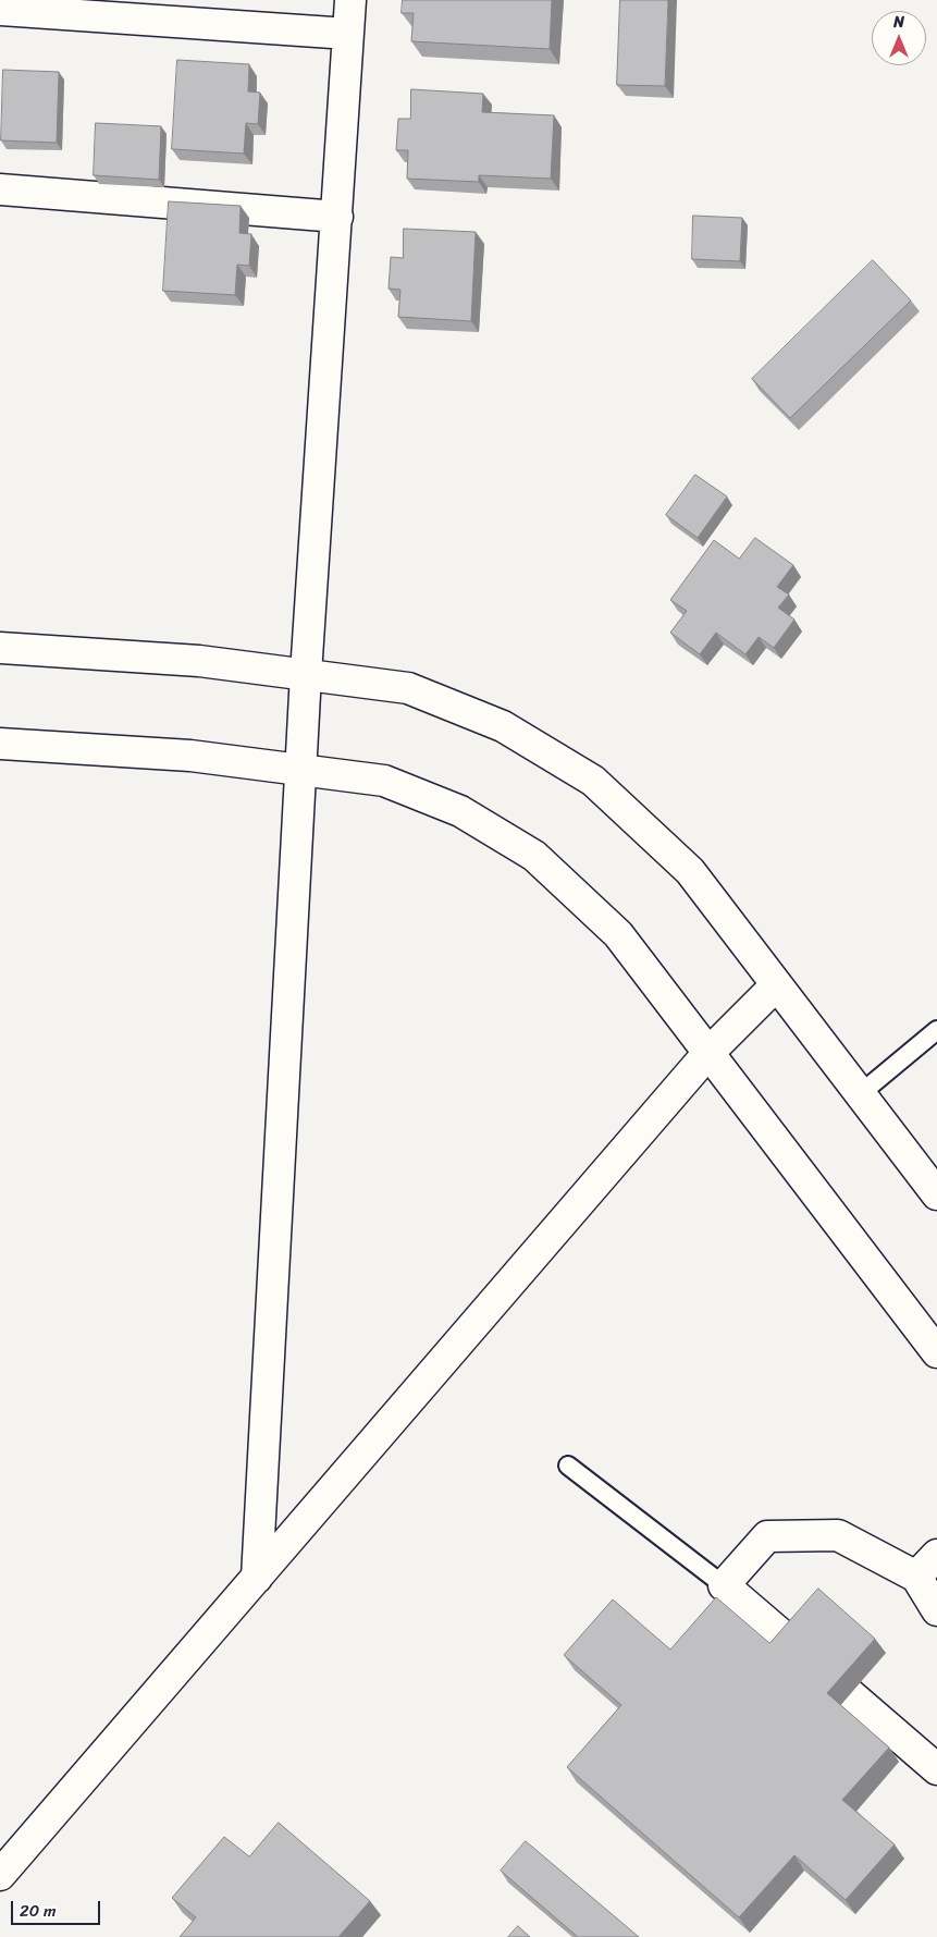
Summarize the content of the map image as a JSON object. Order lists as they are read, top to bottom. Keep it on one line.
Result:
{"scale_bar":"20 m","north":"top"}
